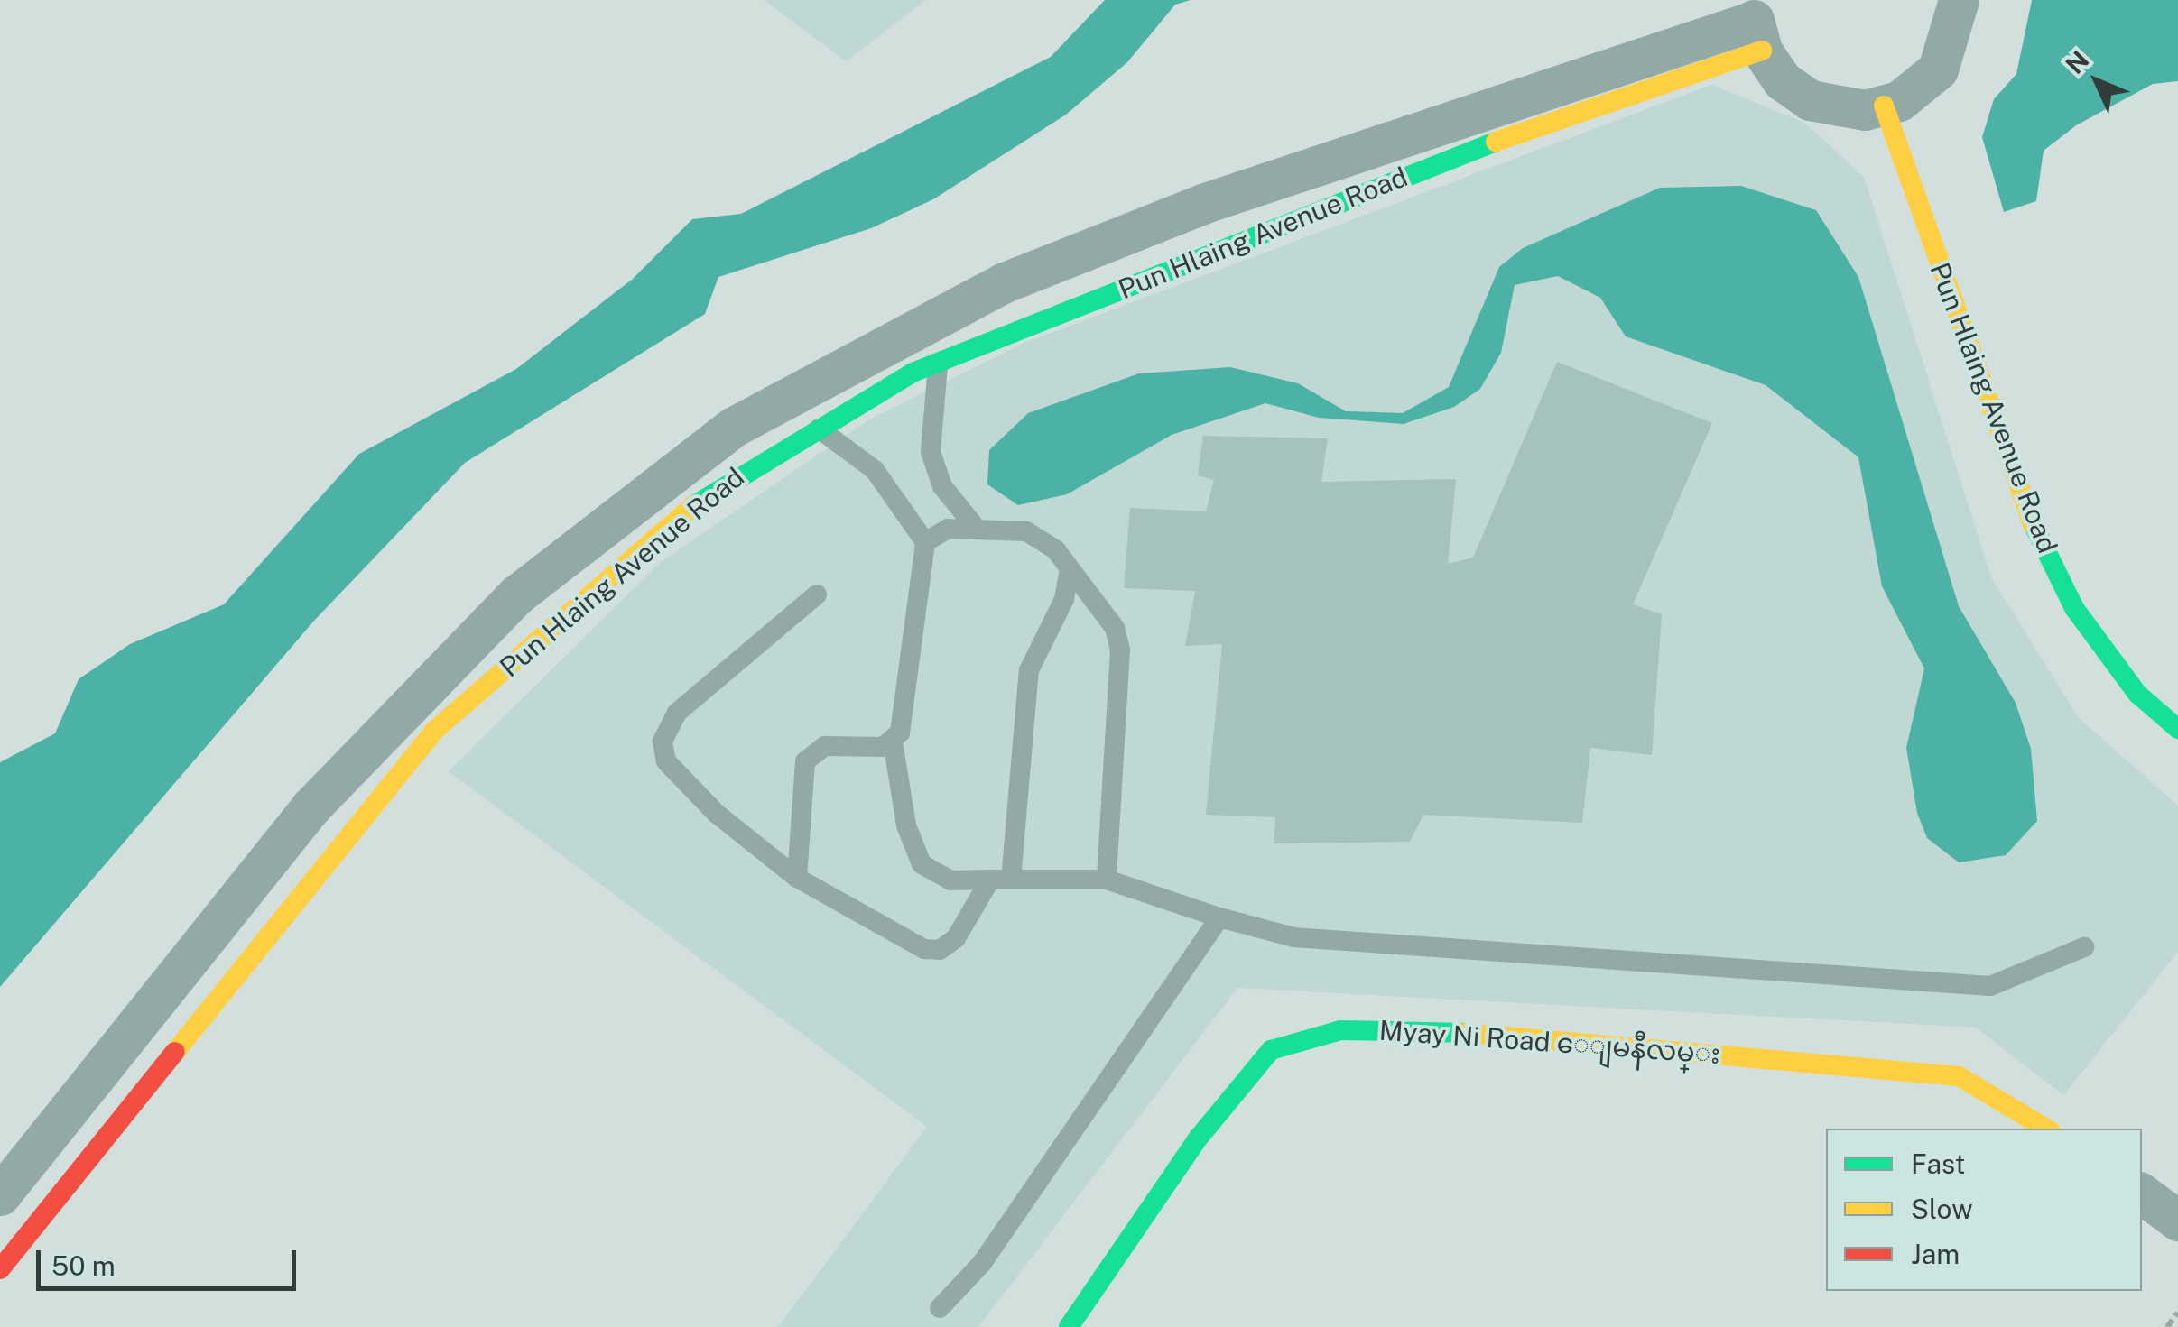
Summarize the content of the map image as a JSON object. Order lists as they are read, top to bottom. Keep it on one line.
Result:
{"streets":{"street":["Pun Hlaing Avenue Road","Myay Ni Road ေျမနီလမ္း"]},"legend":["Fast","Slow","Jam"],"scale_bar":"50 m","north":"top left"}
